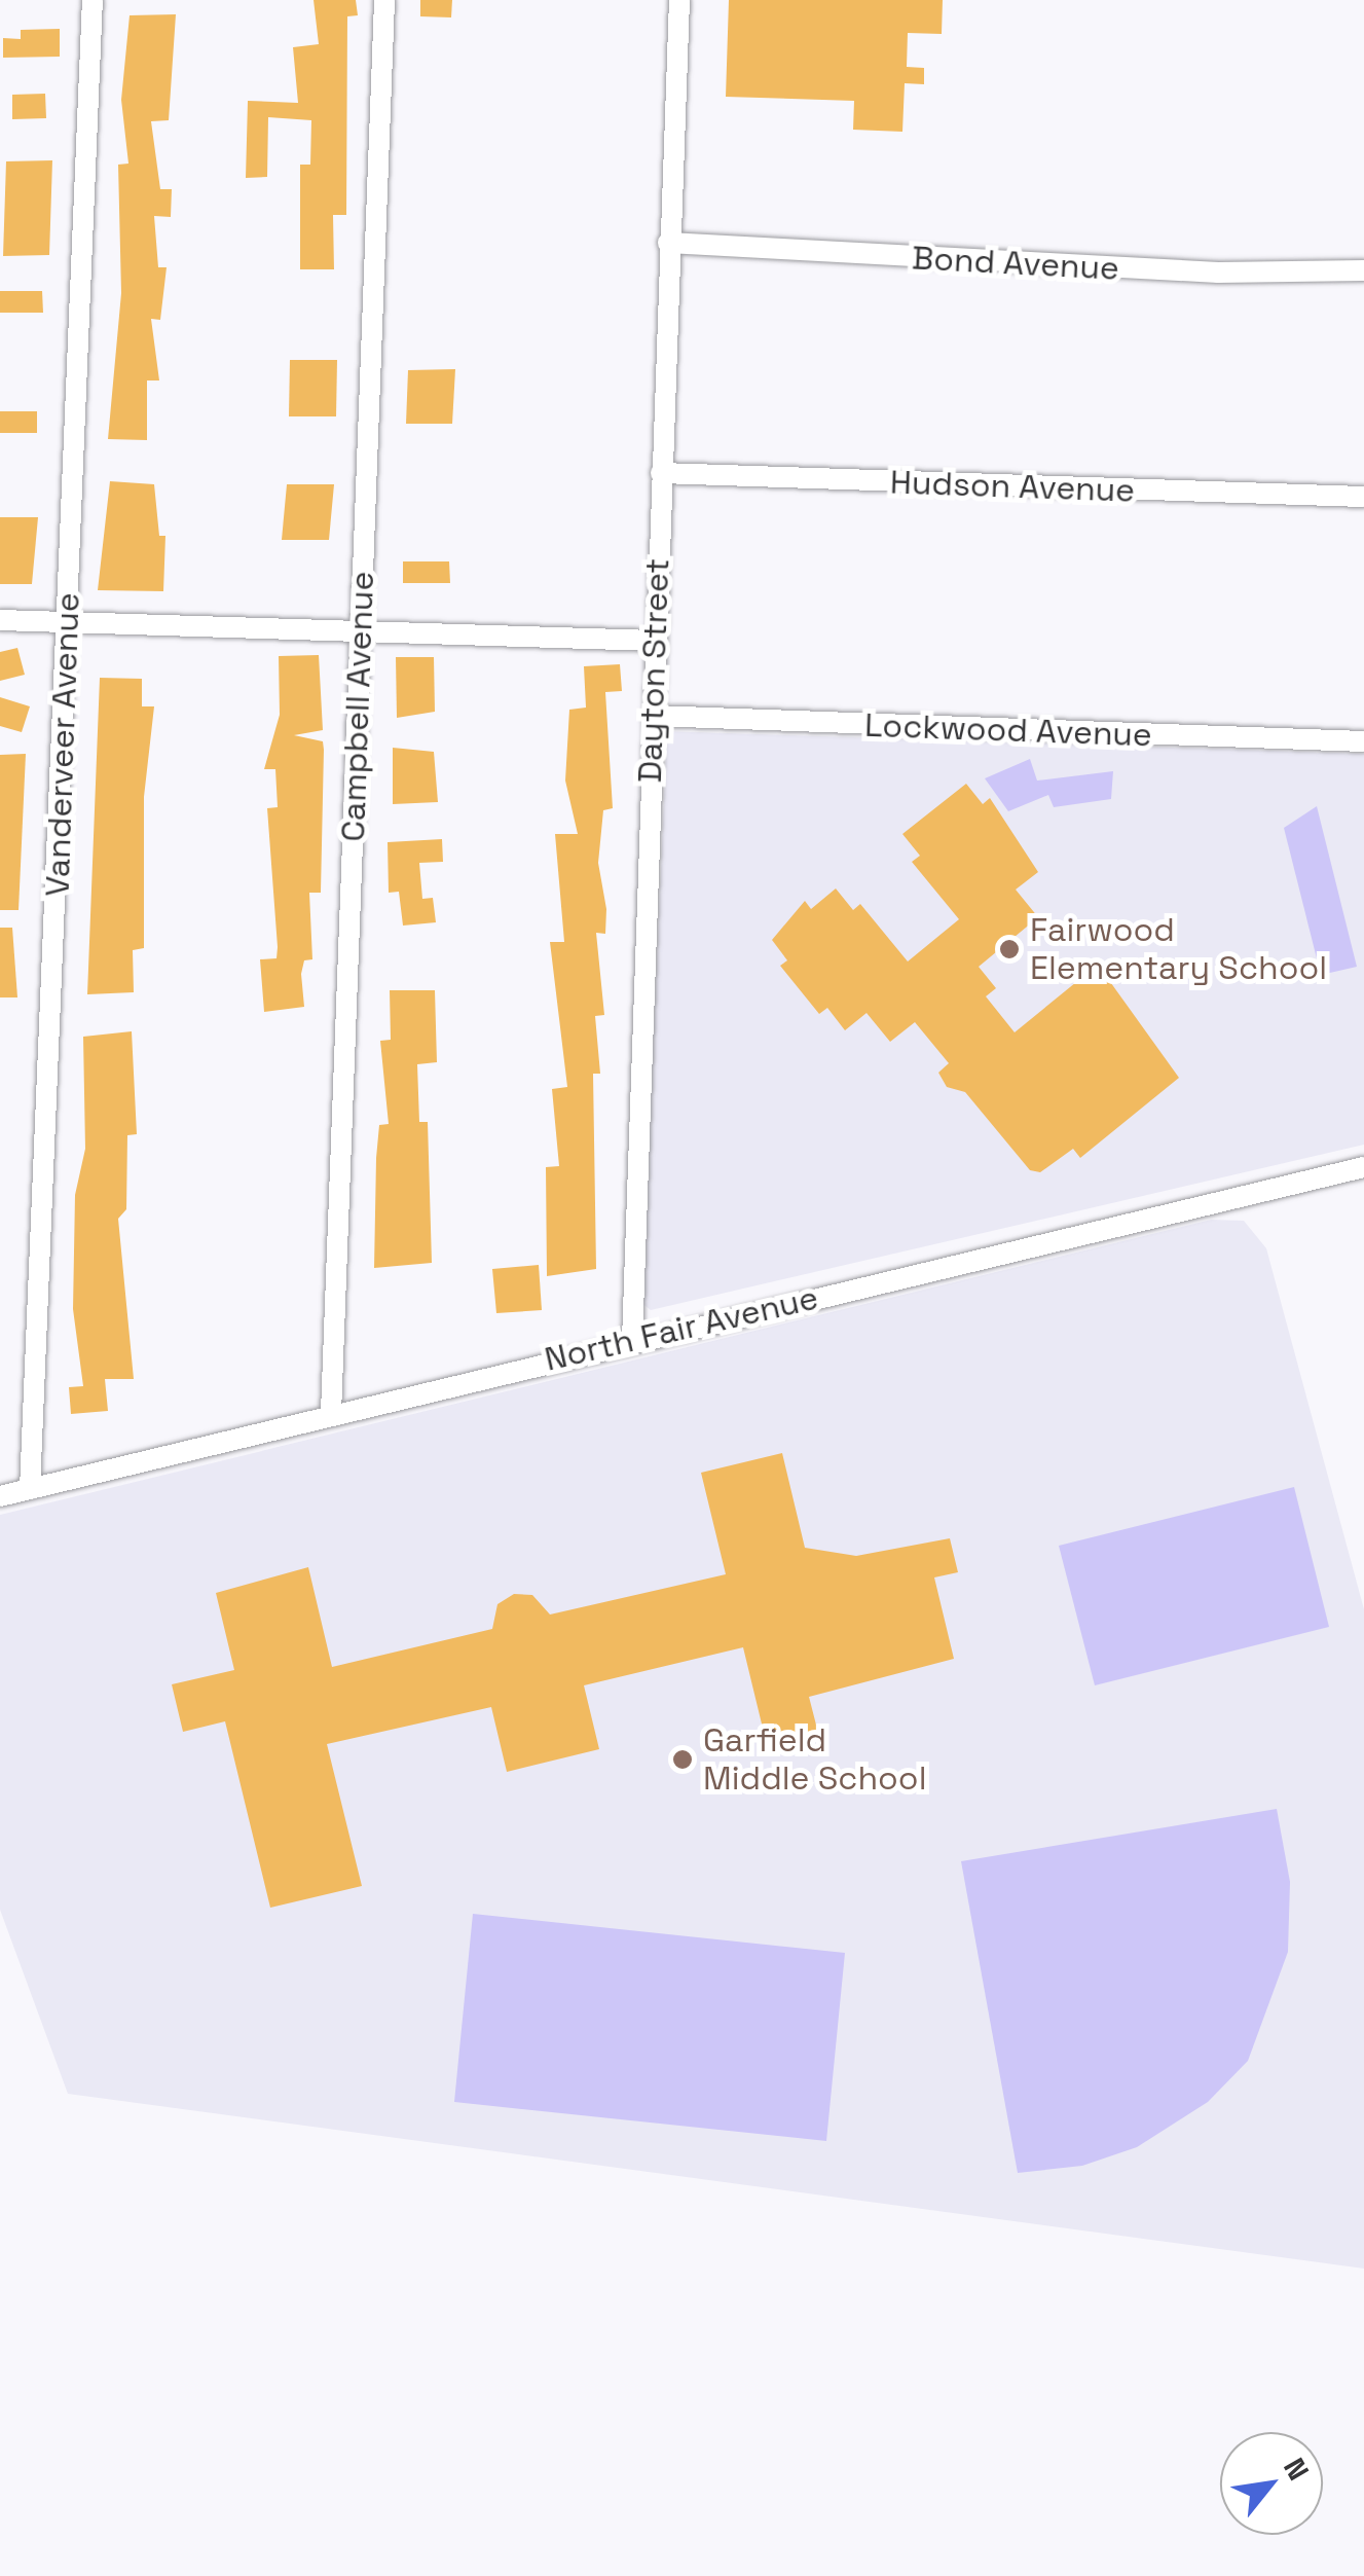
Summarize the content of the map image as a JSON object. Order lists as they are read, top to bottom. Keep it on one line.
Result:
{"streets":{"street":["Bond Avenue","Hudson Avenue","Dayton Street","Campbell Avenue","Lockwood Avenue","Vanderveer Avenue","North Fair Avenue"]},"crossings":[["Bond Avenue","Dayton Street"],["Hudson Avenue","Dayton Street"],["Dayton Street","Lockwood Avenue"],["Dayton Street","North Fair Avenue"],["Campbell Avenue","North Fair Avenue"],["Vanderveer Avenue","North Fair Avenue"]],"places":["Fairwood Elementary School","Garfield Middle School"],"north":"top right"}
